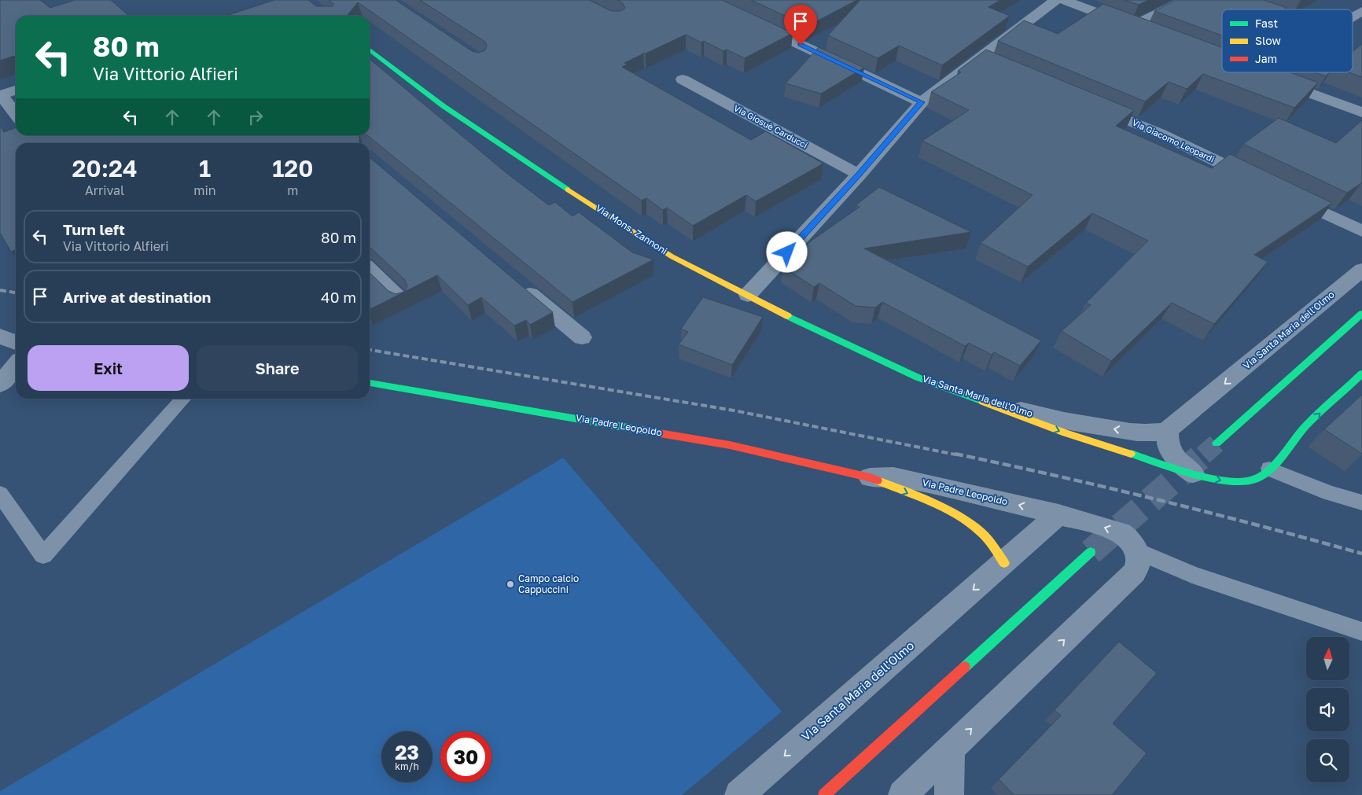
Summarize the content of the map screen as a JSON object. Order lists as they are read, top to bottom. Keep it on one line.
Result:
{"streets":{"street":["Via Giosuè Carducci","Via Giacomo Leopardi","Via Mons. Zannoni","Via Santa Maria dell'Olmo","Via Padre Leopoldo"]},"crossings":[["Via Mons. Zannoni","Via Santa Maria dell'Olmo"],["Via Santa Maria dell'Olmo","Via Padre Leopoldo"]],"places":["Campo calcio Cappuccini"],"legend":["Fast","Slow","Jam"],"north":"top","page":{"turn":["80 m","Via Vittorio Alfieri"],"eta":["20:24","Arrival","1","min","120","m"],"list":[{"name":"Turn left","note":"Via Vittorio Alfieri","value":"80 m"},{"name":"Arrive at destination","value":"40 m"}],"buttons":["Exit","Share"],"speed":"23 km/h","limit":"30"}}
